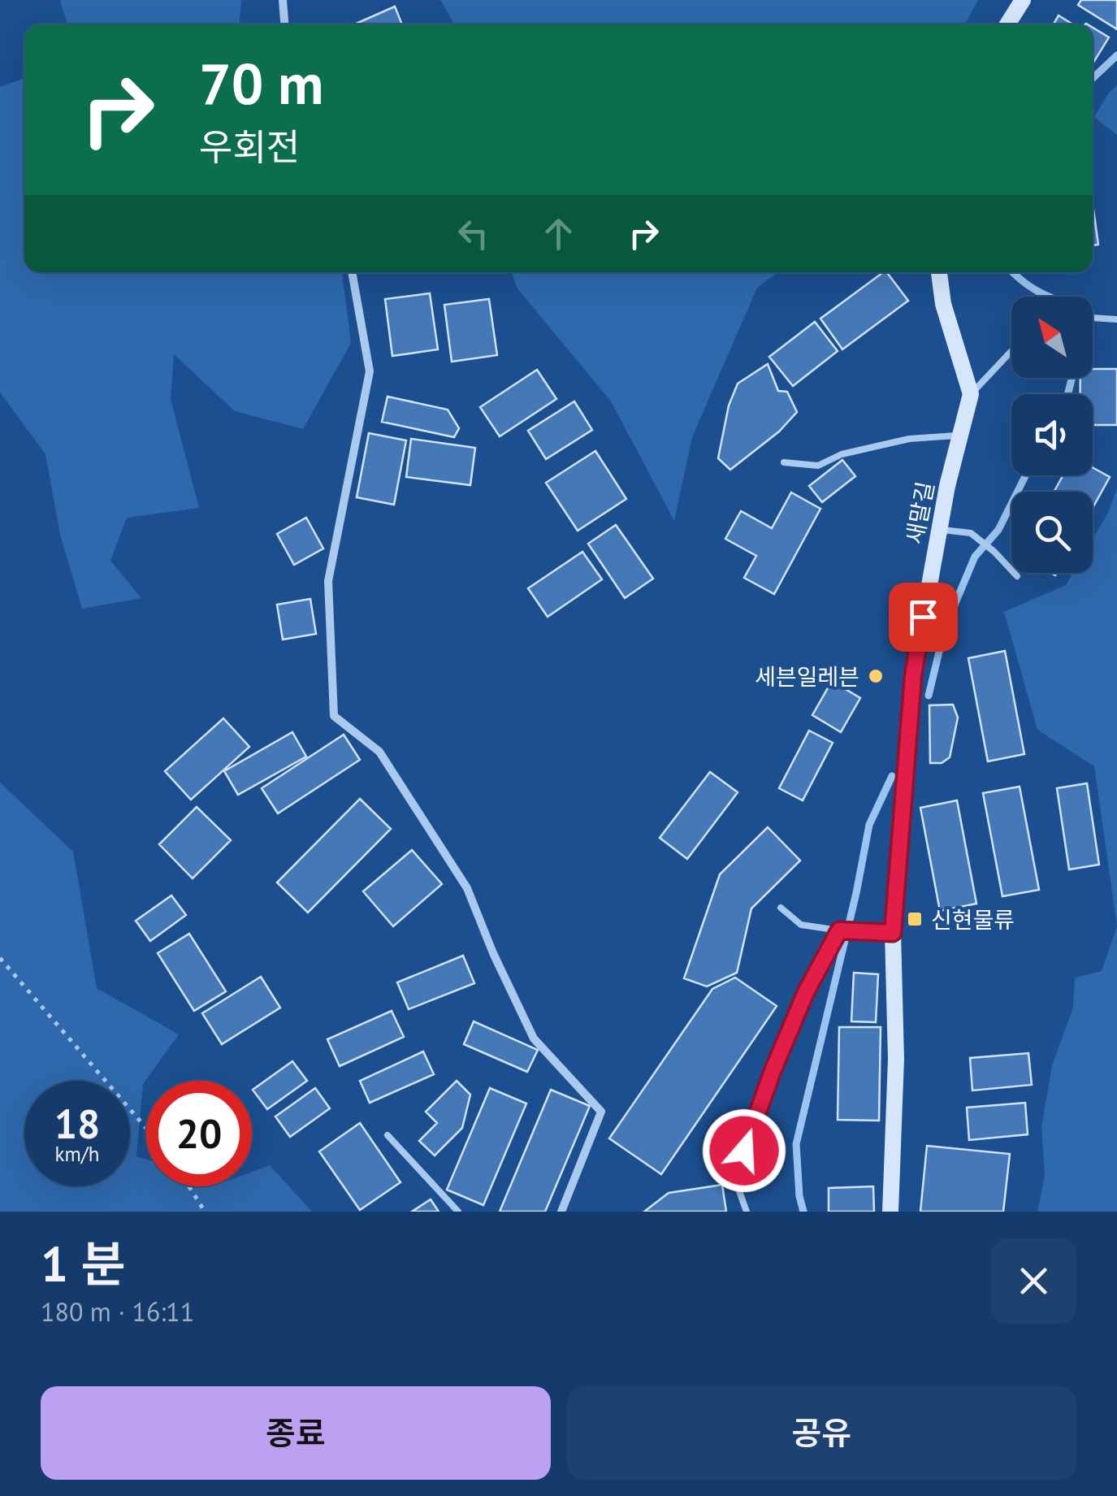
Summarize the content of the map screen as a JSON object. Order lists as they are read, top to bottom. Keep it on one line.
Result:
{"streets":{"street":["새말길"]},"places":{"other":["세븐일레븐"],"transit":["신현물류"]},"north":"top left","page":{"turn":["70 m","우회전"],"speed":"18 km/h","limit":"20","heading":["1 분","180 m · 16:11"],"buttons":["종료","공유"]}}
